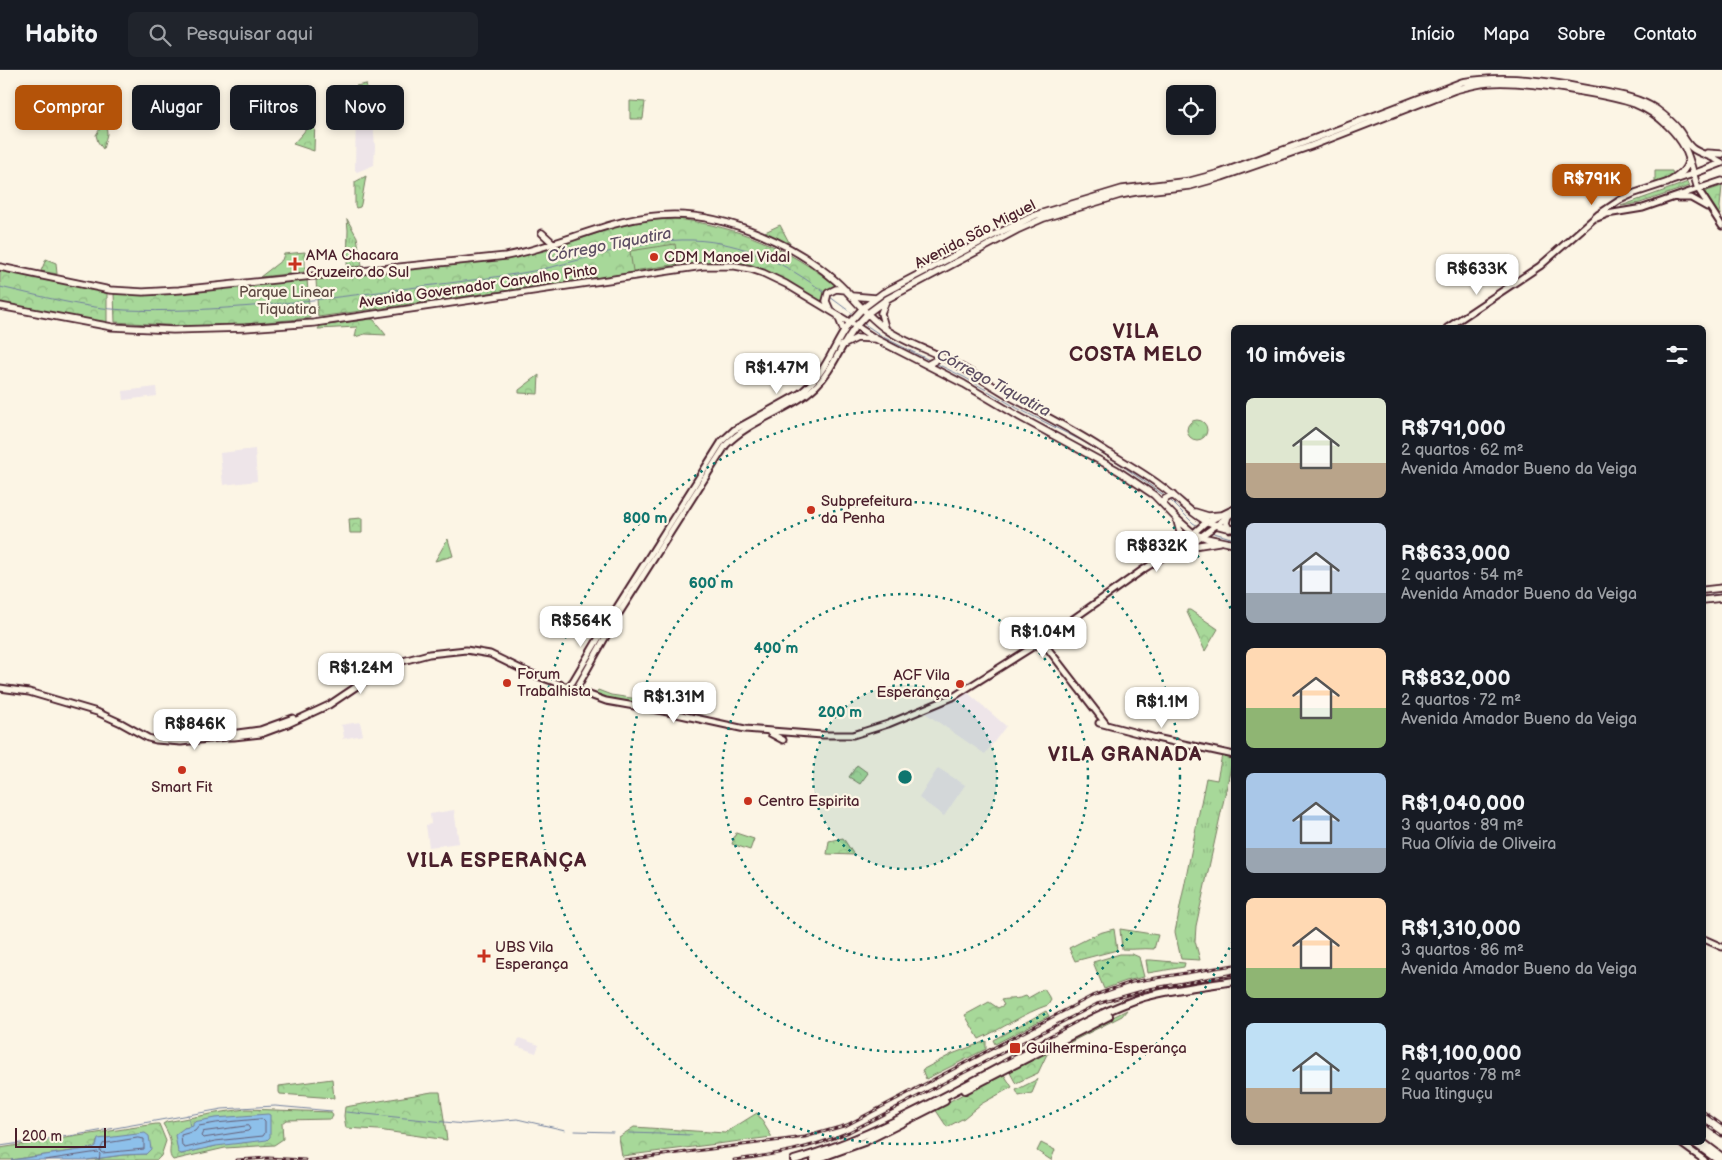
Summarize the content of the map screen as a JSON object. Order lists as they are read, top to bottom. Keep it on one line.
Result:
{"streets":{"main road":["Avenida São Miguel","Avenida Governador Carvalho Pinto"]},"crossings":[["Avenida São Miguel","Avenida Governador Carvalho Pinto"]],"districts":["VILA COSTA MELO","VILA GRANADA","VILA ESPERANÇA"],"water":["Córrego Tiquatira"],"parks":["Parque Linear Tiquatira"],"places":{"other":["CDM Manoel Vidal","Subprefeitura da Penha","Forum Trabalhista","ACF Vila Esperança","Smart Fit","Centro Espirita"],"health":["AMA Chacara Cruzeiro do Sul","UBS Vila Esperança"],"transit":["Guilhermina-Esperança"]},"scale_bar":"200 m","page":{"header":"Habito","search":"Pesquisar aqui","nav":["Início","Mapa","Sobre","Contato"],"chip":["Comprar","Alugar","Filtros","Novo"],"price":["R$791K","R$633K","R$1.47M","R$832K","R$564K","R$1.04M","R$1.24M","R$1.31M","R$1.1M","R$846K"],"heading":"10 imóveis","list":[{"name":"R$791,000","note":"2 quartos · 62 m² · Avenida Amador Bueno da Veiga"},{"name":"R$633,000","note":"2 quartos · 54 m² · Avenida Amador Bueno da Veiga"},{"name":"R$832,000","note":"2 quartos · 72 m² · Avenida Amador Bueno da Veiga"},{"name":"R$1,040,000","note":"3 quartos · 89 m² · Rua Olívia de Oliveira"},{"name":"R$1,310,000","note":"3 quartos · 86 m² · Avenida Amador Bueno da Veiga"},{"name":"R$1,100,000","note":"2 quartos · 78 m² · Rua Itinguçu"}],"scale":"200 m"},"rings":["800 m","600 m","400 m","200 m"]}
